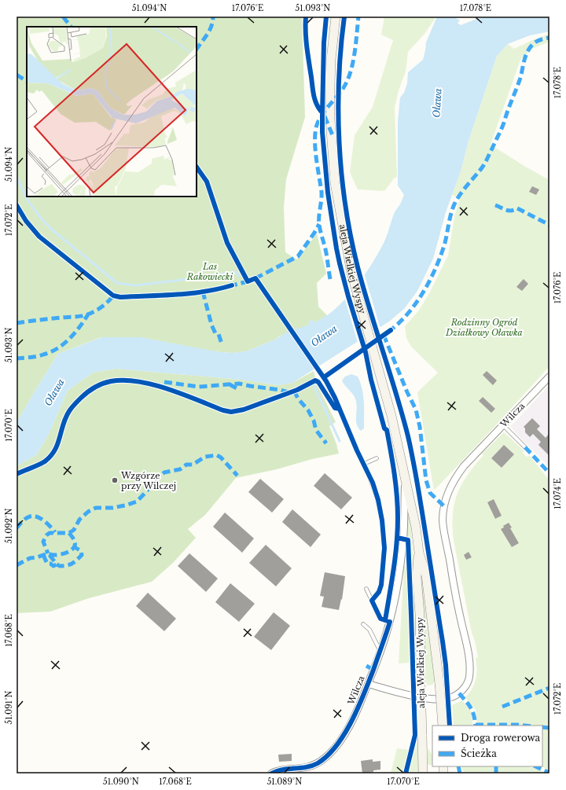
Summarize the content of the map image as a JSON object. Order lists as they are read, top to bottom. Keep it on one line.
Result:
{"streets":{"main road":["aleja Wielkiej Wyspy"],"street":["Wilcza"]},"crossings":[["aleja Wielkiej Wyspy","Wilcza"]],"water":["Oława"],"parks":["Las Rakowiecki","Rodzinny Ogród Działkowy Oławka"],"places":["Wzgórze przy Wilczej"],"legend":["Droga rowerowa","Ścieżka"],"coordinates":["51.094°N","17.076°E","51.093°N","17.078°E","17.072°E","17.070°E","17.074°E","51.092°N","17.068°E","51.091°N","51.090°N","51.089°N"]}
